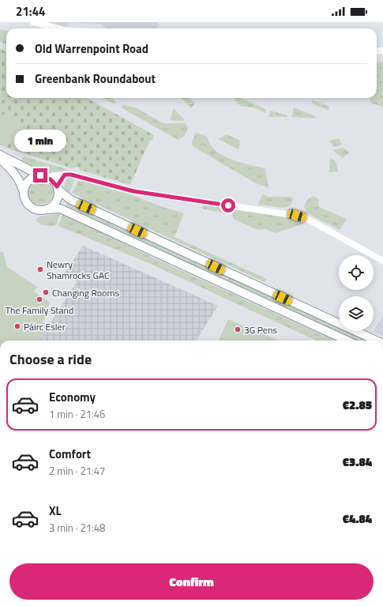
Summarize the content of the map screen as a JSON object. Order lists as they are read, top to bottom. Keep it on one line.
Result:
{"places":["Newry Shamrocks GAC","Changing Rooms","The Family Stand","Páirc Esler","3G Pens"],"page":{"status":"21:44","banner":["Old Warrenpoint Road","Greenbank Roundabout"],"bubble":"1 min","heading":"Choose a ride","list":[{"name":"Economy","note":"1 min · 21:46","value":"€2.85"},{"name":"Comfort","note":"2 min · 21:47","value":"€3.84"},{"name":"XL","note":"3 min · 21:48","value":"€4.84"}],"buttons":"Confirm"}}
